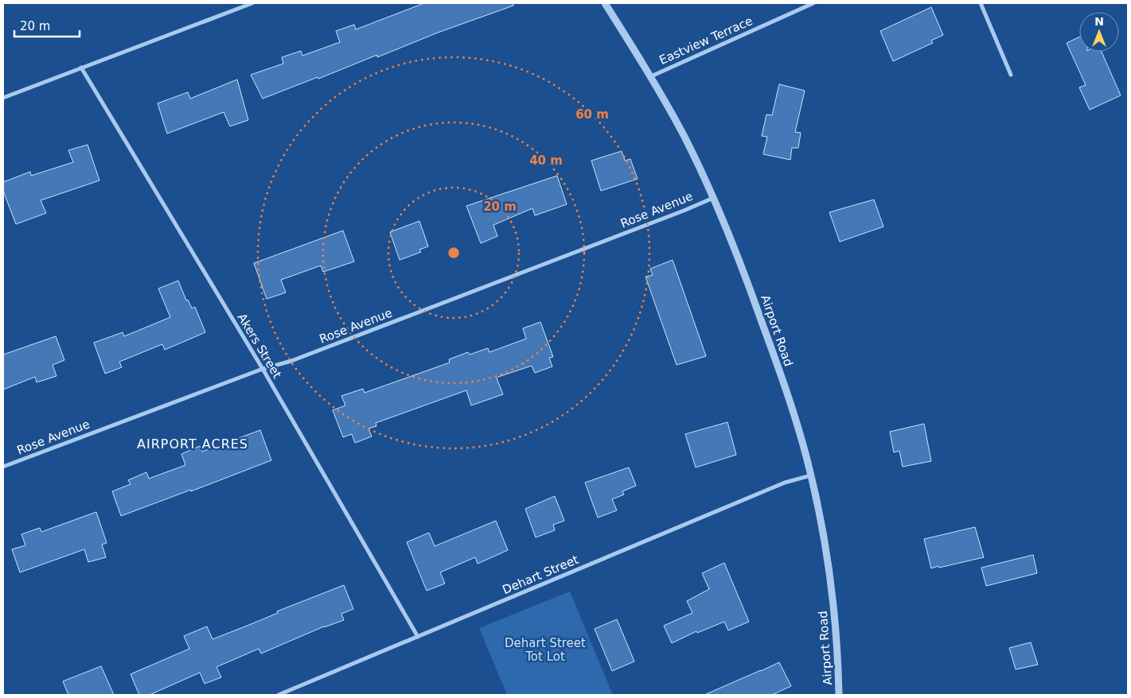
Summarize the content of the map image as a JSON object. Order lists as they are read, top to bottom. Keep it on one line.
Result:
{"streets":{"street":["Eastview Terrace","Rose Avenue","Airport Road","Akers Street","Dehart Street"]},"crossings":[["Eastview Terrace","Airport Road"],["Rose Avenue","Airport Road"],["Rose Avenue","Akers Street"],["Airport Road","Dehart Street"],["Akers Street","Dehart Street"]],"districts":["AIRPORT ACRES"],"parks":["Dehart Street Tot Lot"],"scale_bar":"20 m","north":"top","rings":["60 m","40 m","20 m"]}
